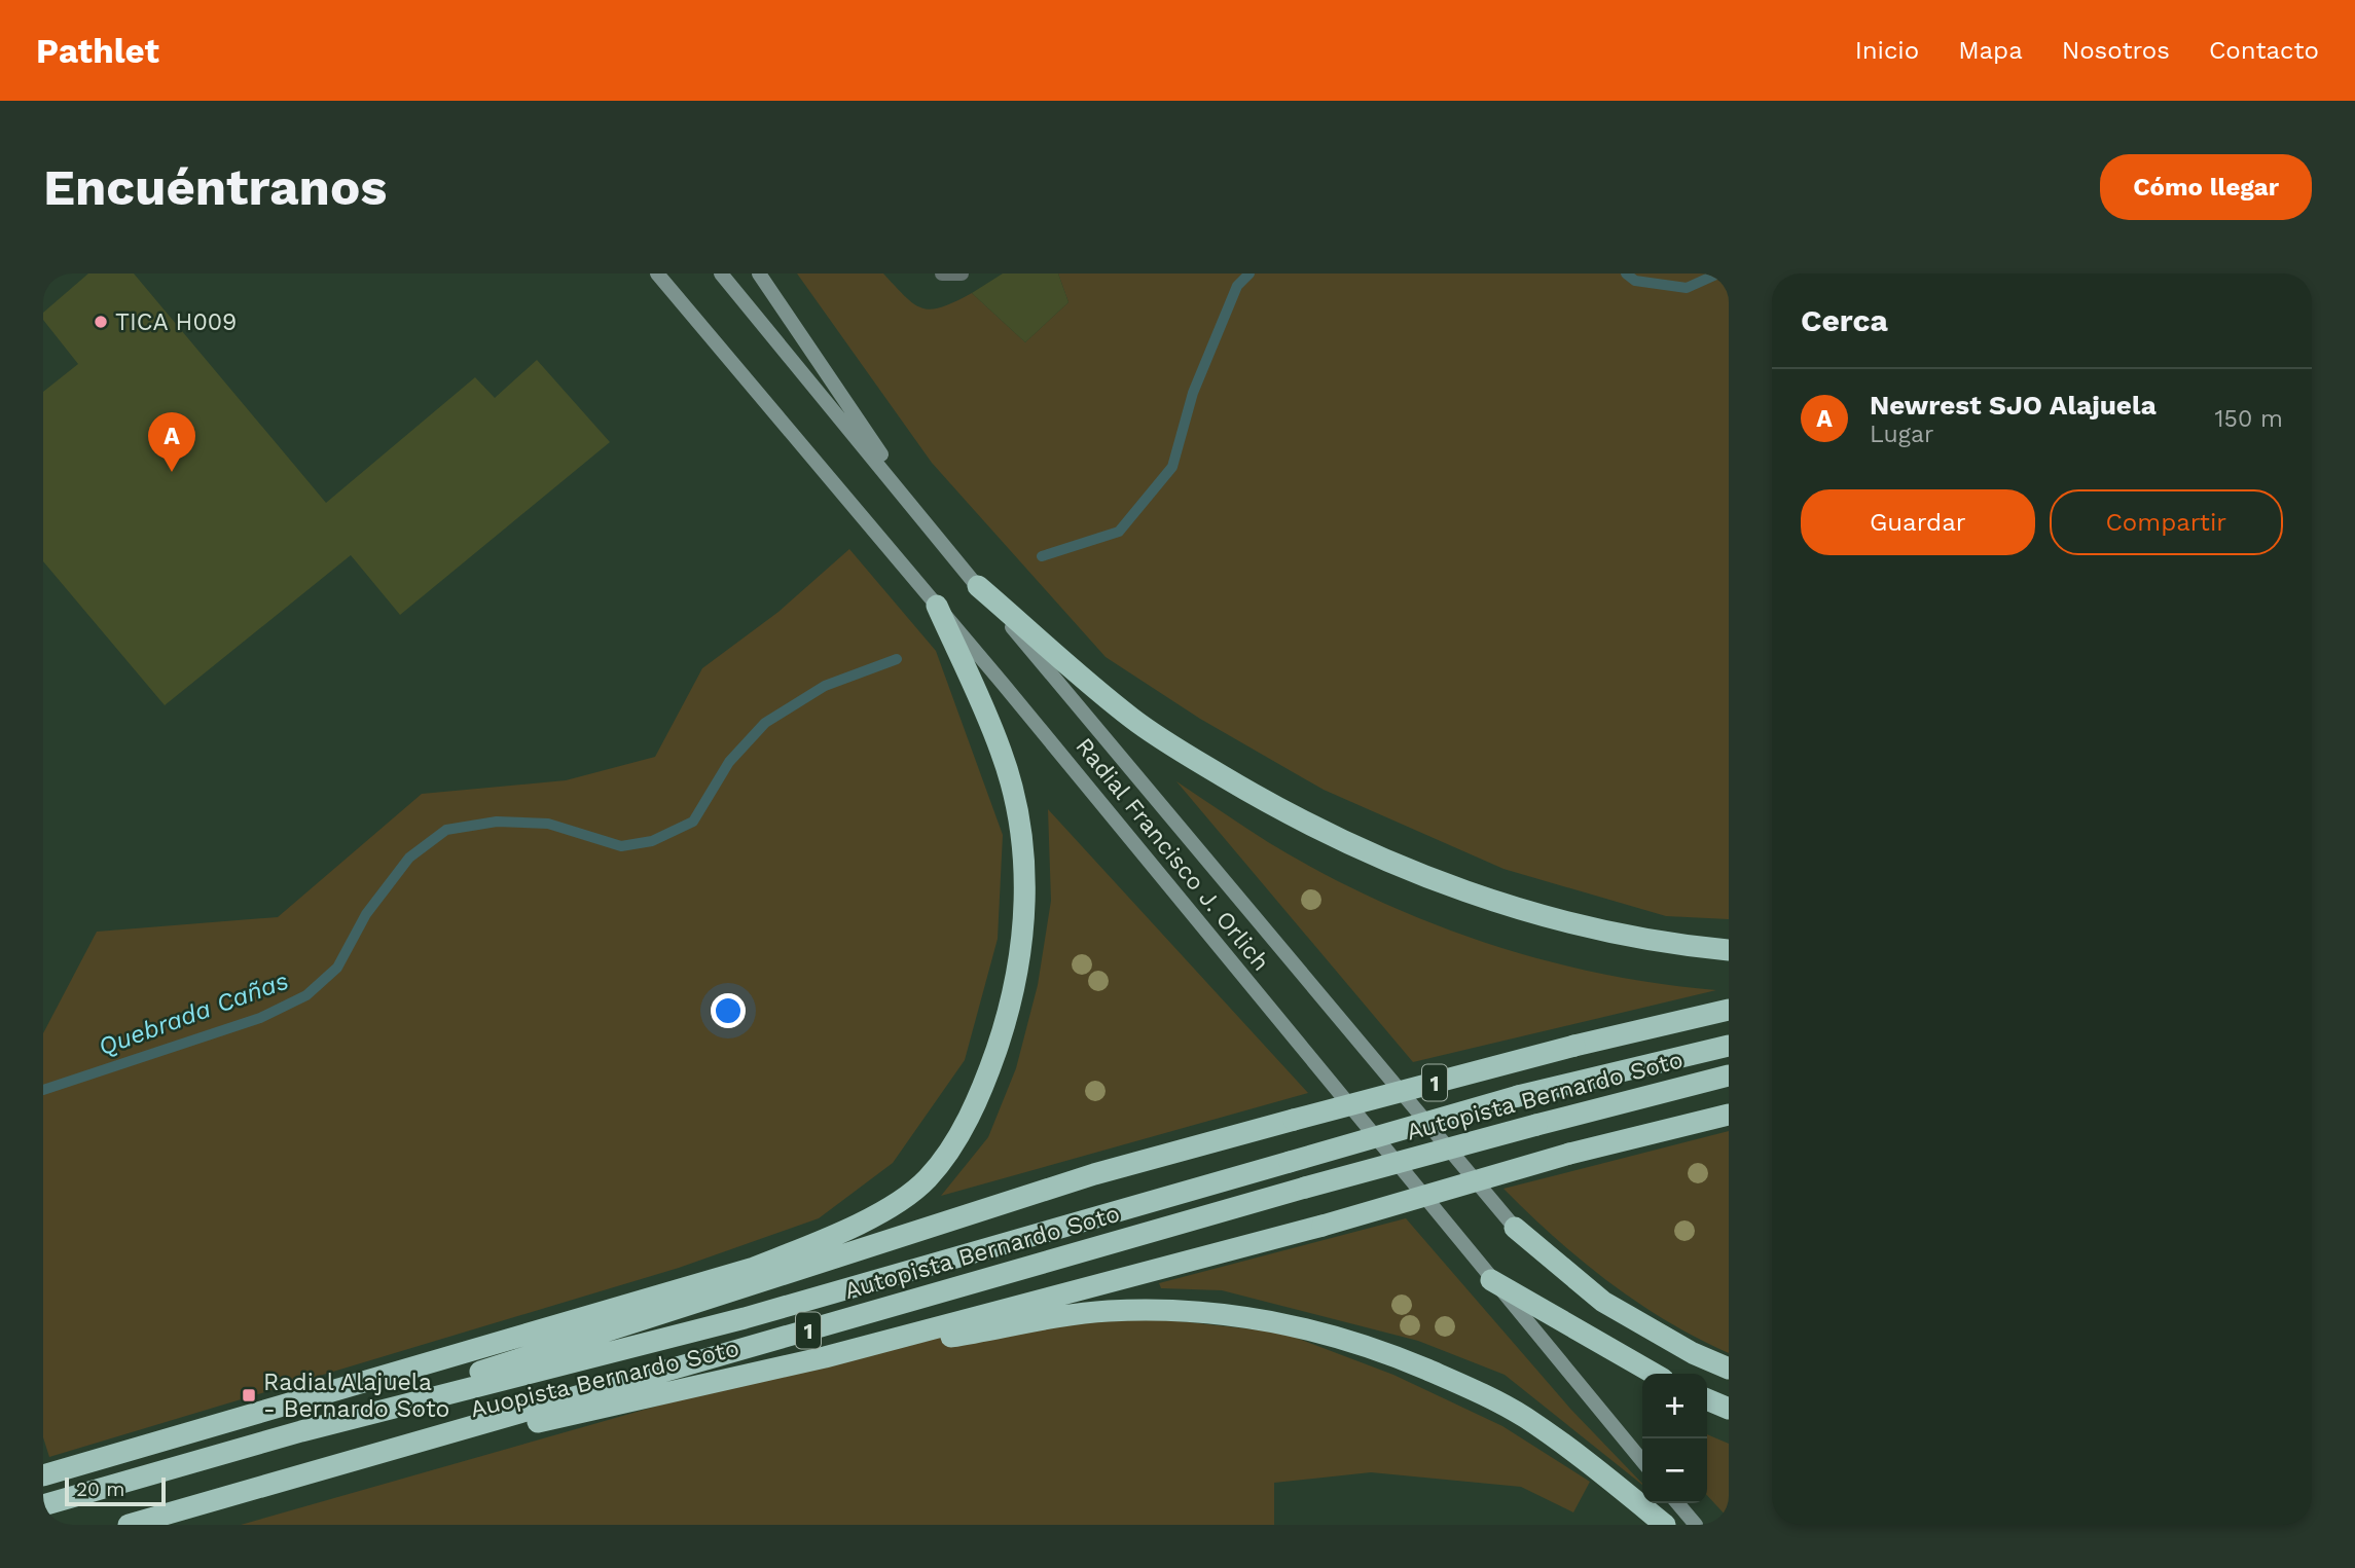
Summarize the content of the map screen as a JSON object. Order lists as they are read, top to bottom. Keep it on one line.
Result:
{"streets":{"highway":["1","Autopista Bernardo Soto","Auopista Bernardo Soto"],"main road":["Radial Francisco J. Orlich"]},"crossings":[["1","Auopista Bernardo Soto"],["Autopista Bernardo Soto","Auopista Bernardo Soto"]],"water":["Quebrada Cañas"],"places":{"other":["TICA H009"],"transit":["Radial Alajuela - Bernardo Soto"]},"scale_bar":"20 m","page":{"header":"Pathlet","nav":["Inicio","Mapa","Nosotros","Contacto"],"buttons":["Cómo llegar",["Guardar","Compartir"]],"title":"Encuéntranos","heading":"Cerca","list":[{"mark":"A","name":"Newrest SJO Alajuela","note":"Lugar","value":"150 m"}],"pins":"A","map_buttons":["+","−"],"scale":"20 m"}}
